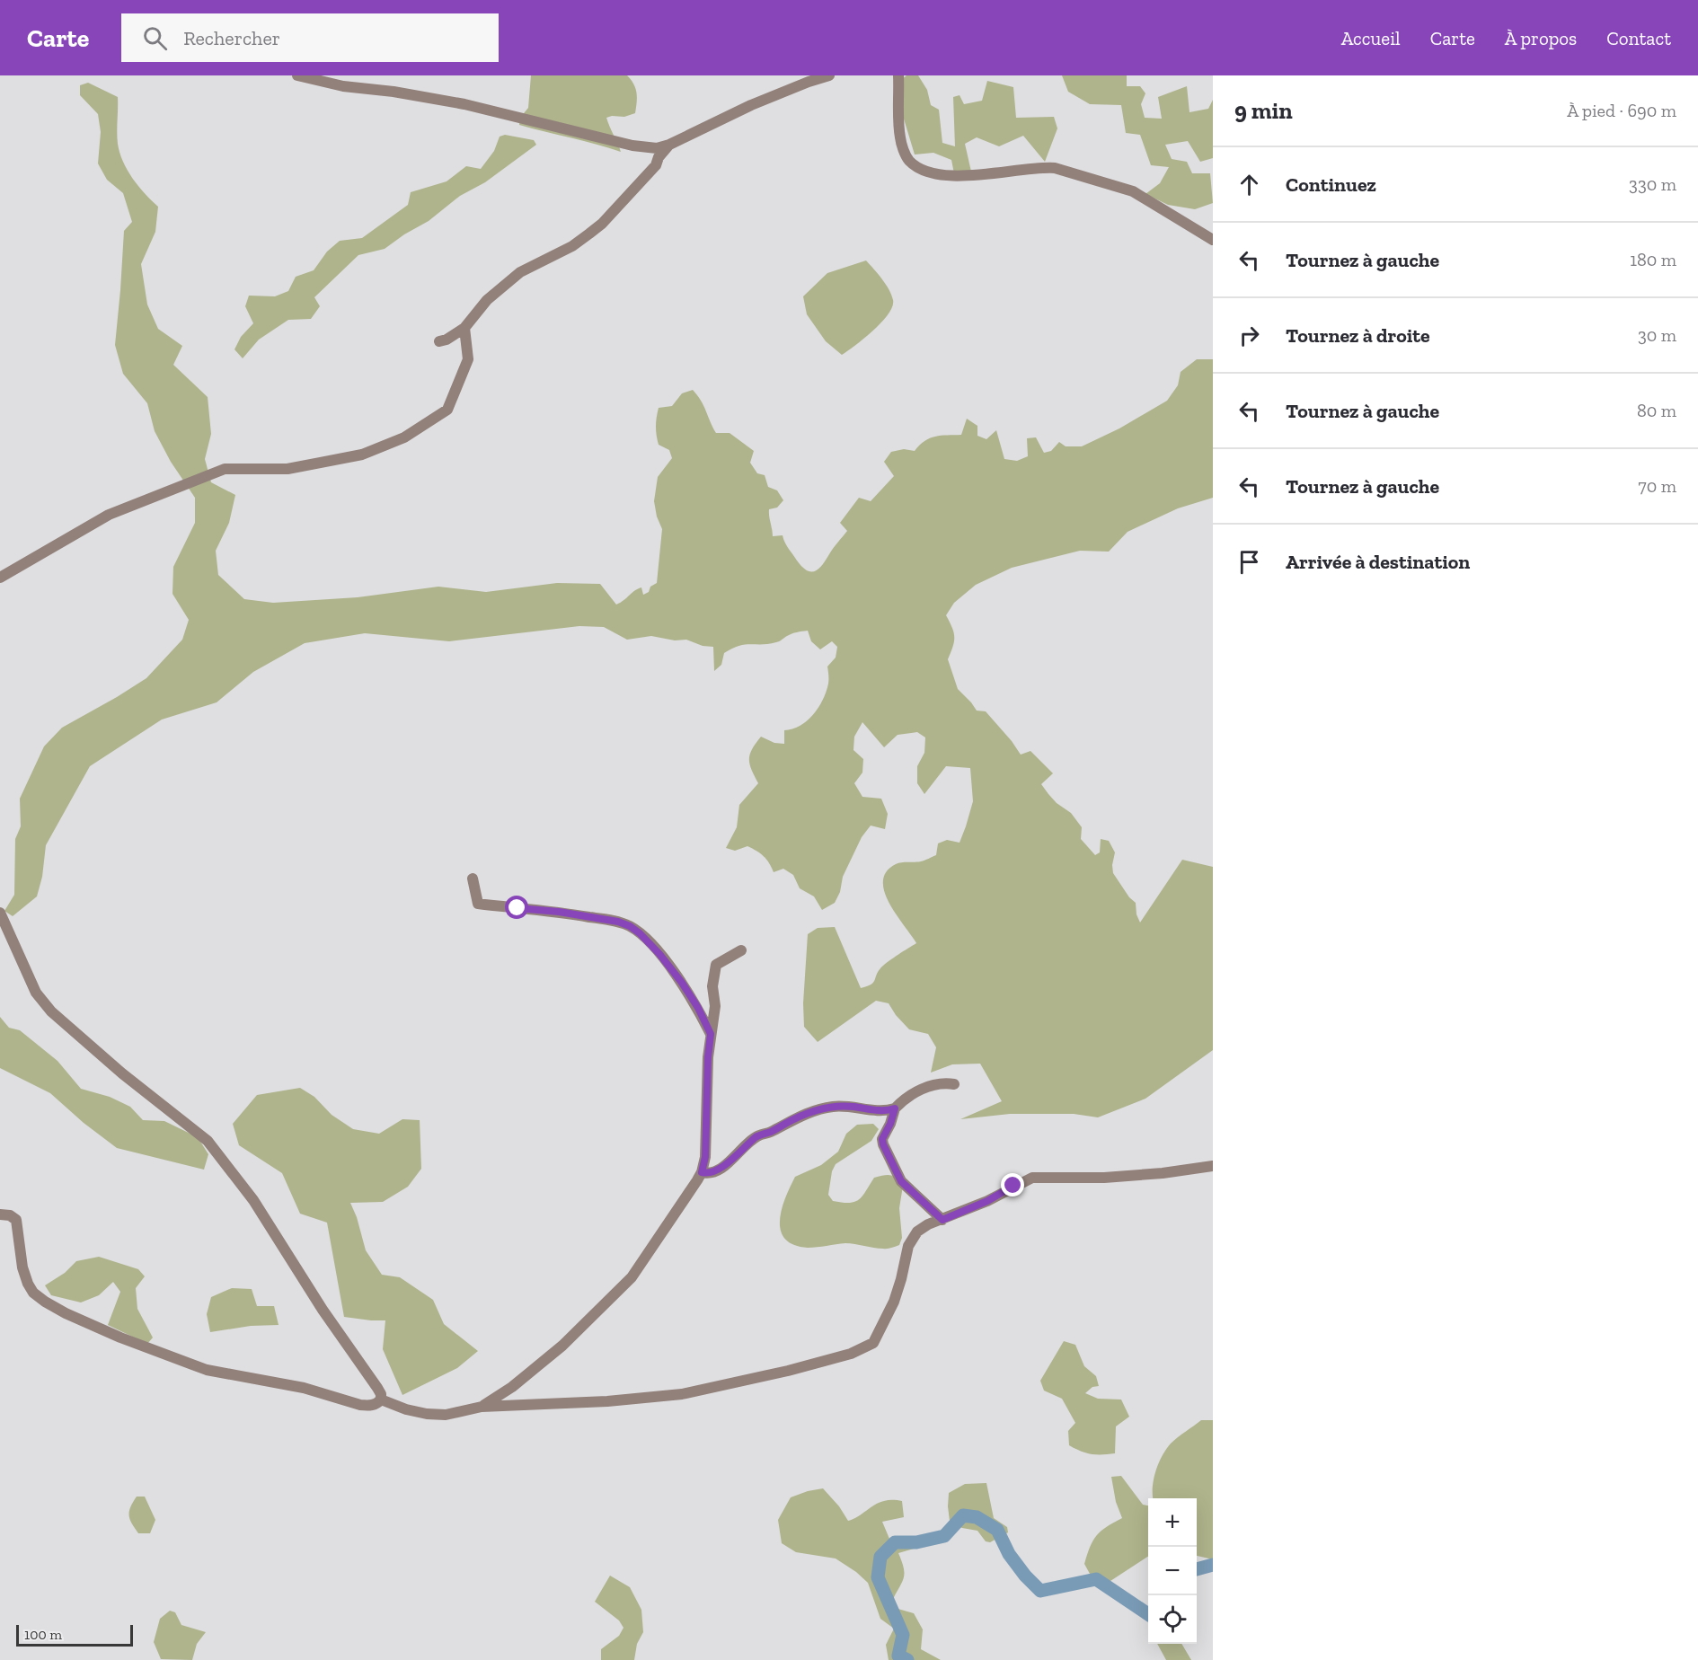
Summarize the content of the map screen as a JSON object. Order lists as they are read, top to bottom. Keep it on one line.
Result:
{"scale_bar":"100 m","page":{"header":"Carte","search":"Rechercher","nav":["Accueil","Carte","À propos","Contact"],"heading":["9 min","À pied · 690 m"],"list":[["Continuez","330 m"],["Tournez à gauche","180 m"],["Tournez à droite","30 m"],["Tournez à gauche","80 m"],["Tournez à gauche","70 m"],"Arrivée à destination"],"map_buttons":["+","−"],"scale":"100 m"}}
